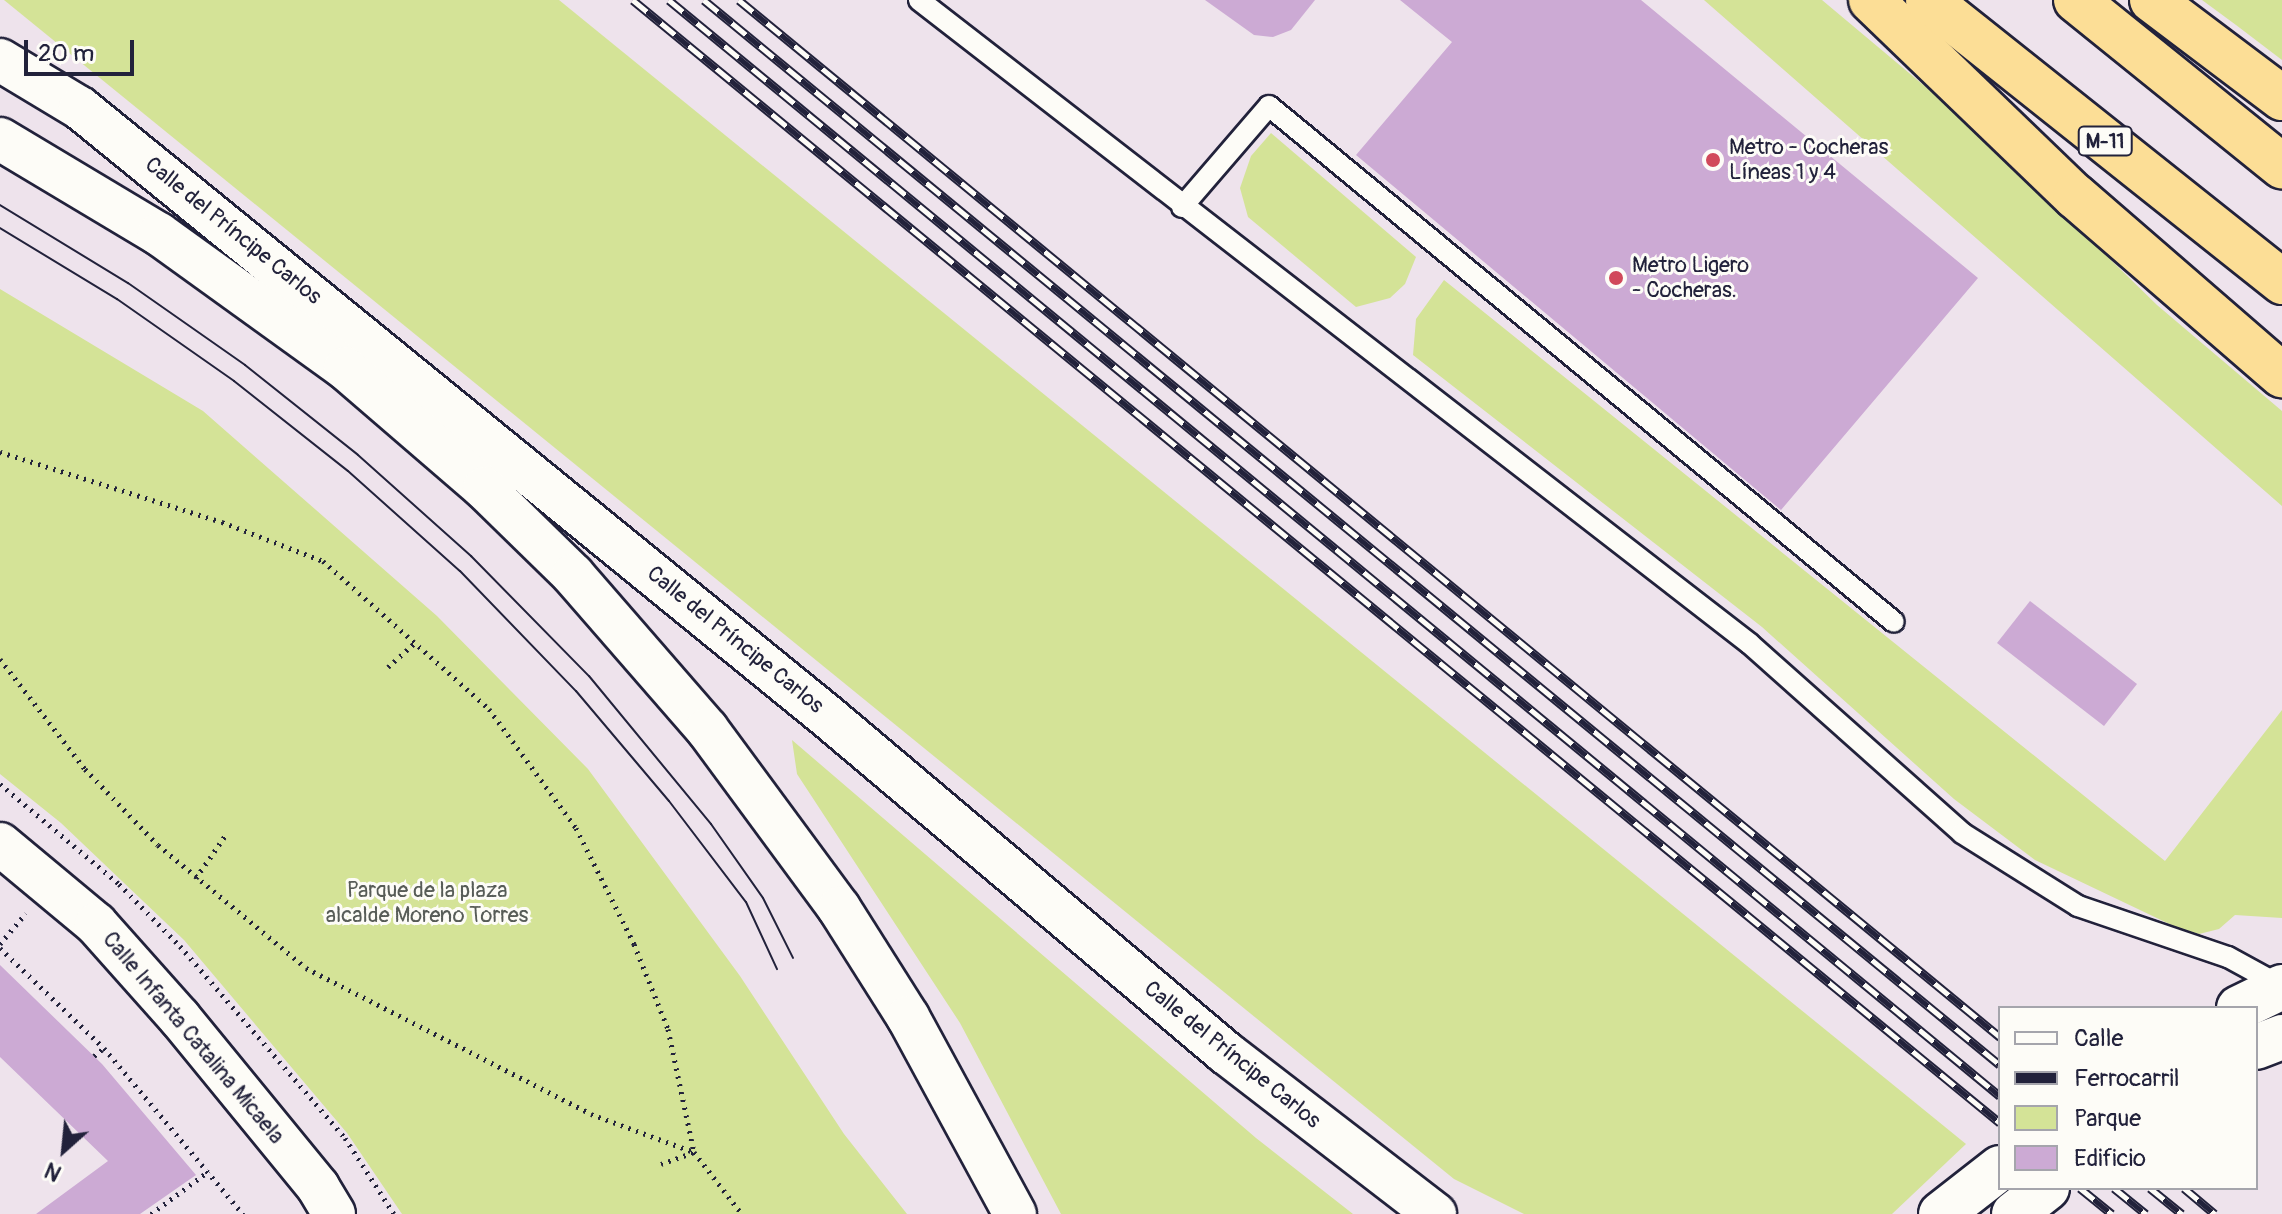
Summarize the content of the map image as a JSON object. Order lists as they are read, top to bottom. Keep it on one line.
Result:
{"streets":{"highway":["M-11"],"street":["Calle del Príncipe Carlos","Calle Infanta Catalina Micaela"]},"parks":["Parque de la plaza alcalde Moreno Torres"],"places":["Metro - Cocheras Líneas 1 y 4","Metro Ligero - Cocheras."],"legend":["Calle","Ferrocarril","Parque","Edificio"],"scale_bar":"20 m","north":"bottom left"}
